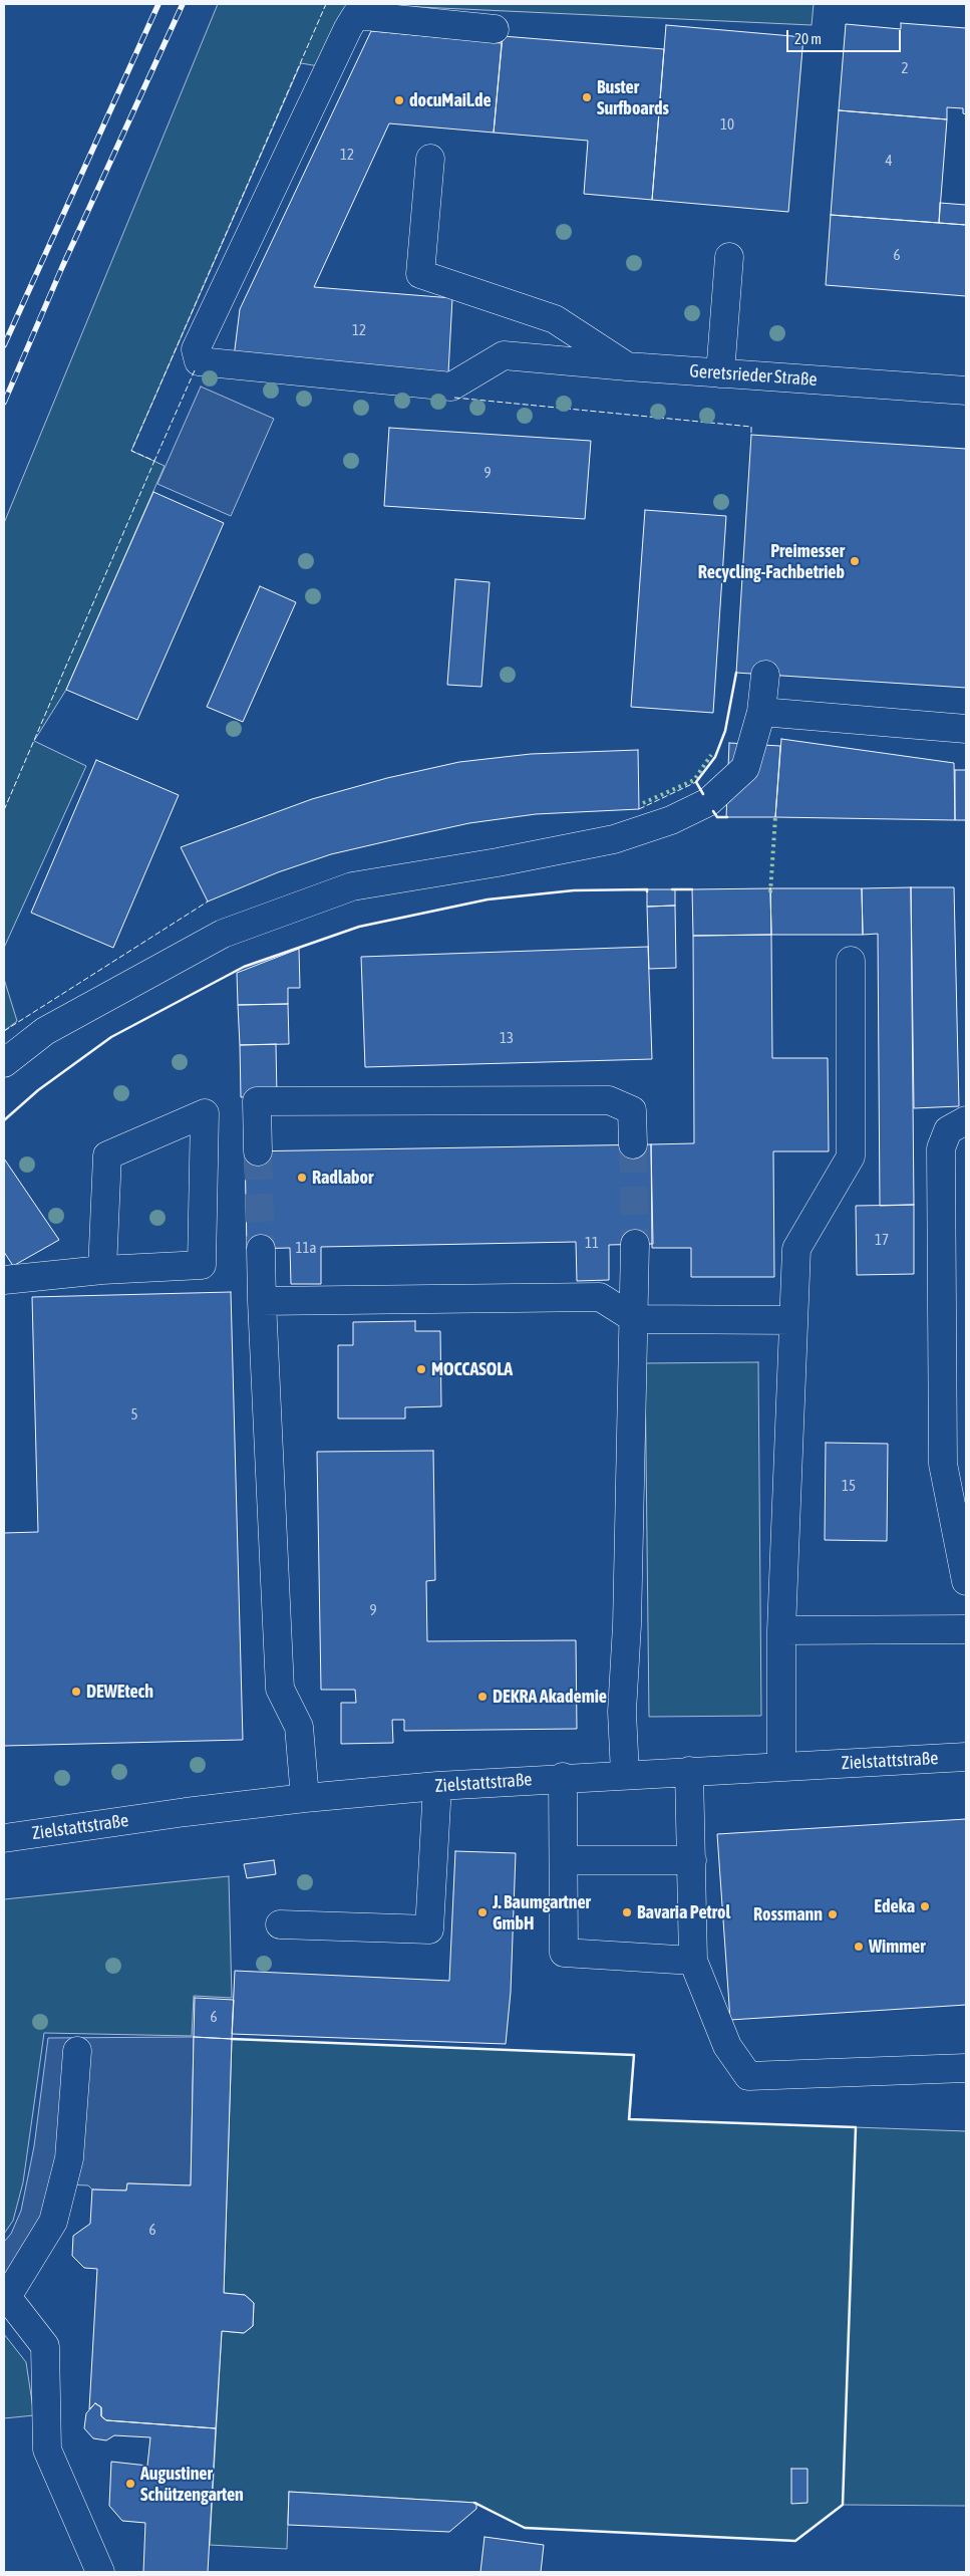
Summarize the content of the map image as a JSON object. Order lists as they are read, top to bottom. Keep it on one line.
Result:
{"streets":{"street":["Geretsrieder Straße","Zielstattstraße"]},"places":["Buster Surfboards","docuMail.de","Preimesser Recycling-Fachbetrieb","Radlabor","MOCCASOLA","DEWEtech","DEKRA Akademie","Edeka","J. Baumgartner GmbH","Bavaria Petrol","Rossmann","Wimmer","Augustiner Schützengarten"],"house_numbers":["2","10","12","4","6","12","9","13","17","11","11a","5","15","9","6","6"],"scale_bar":"20 m"}
